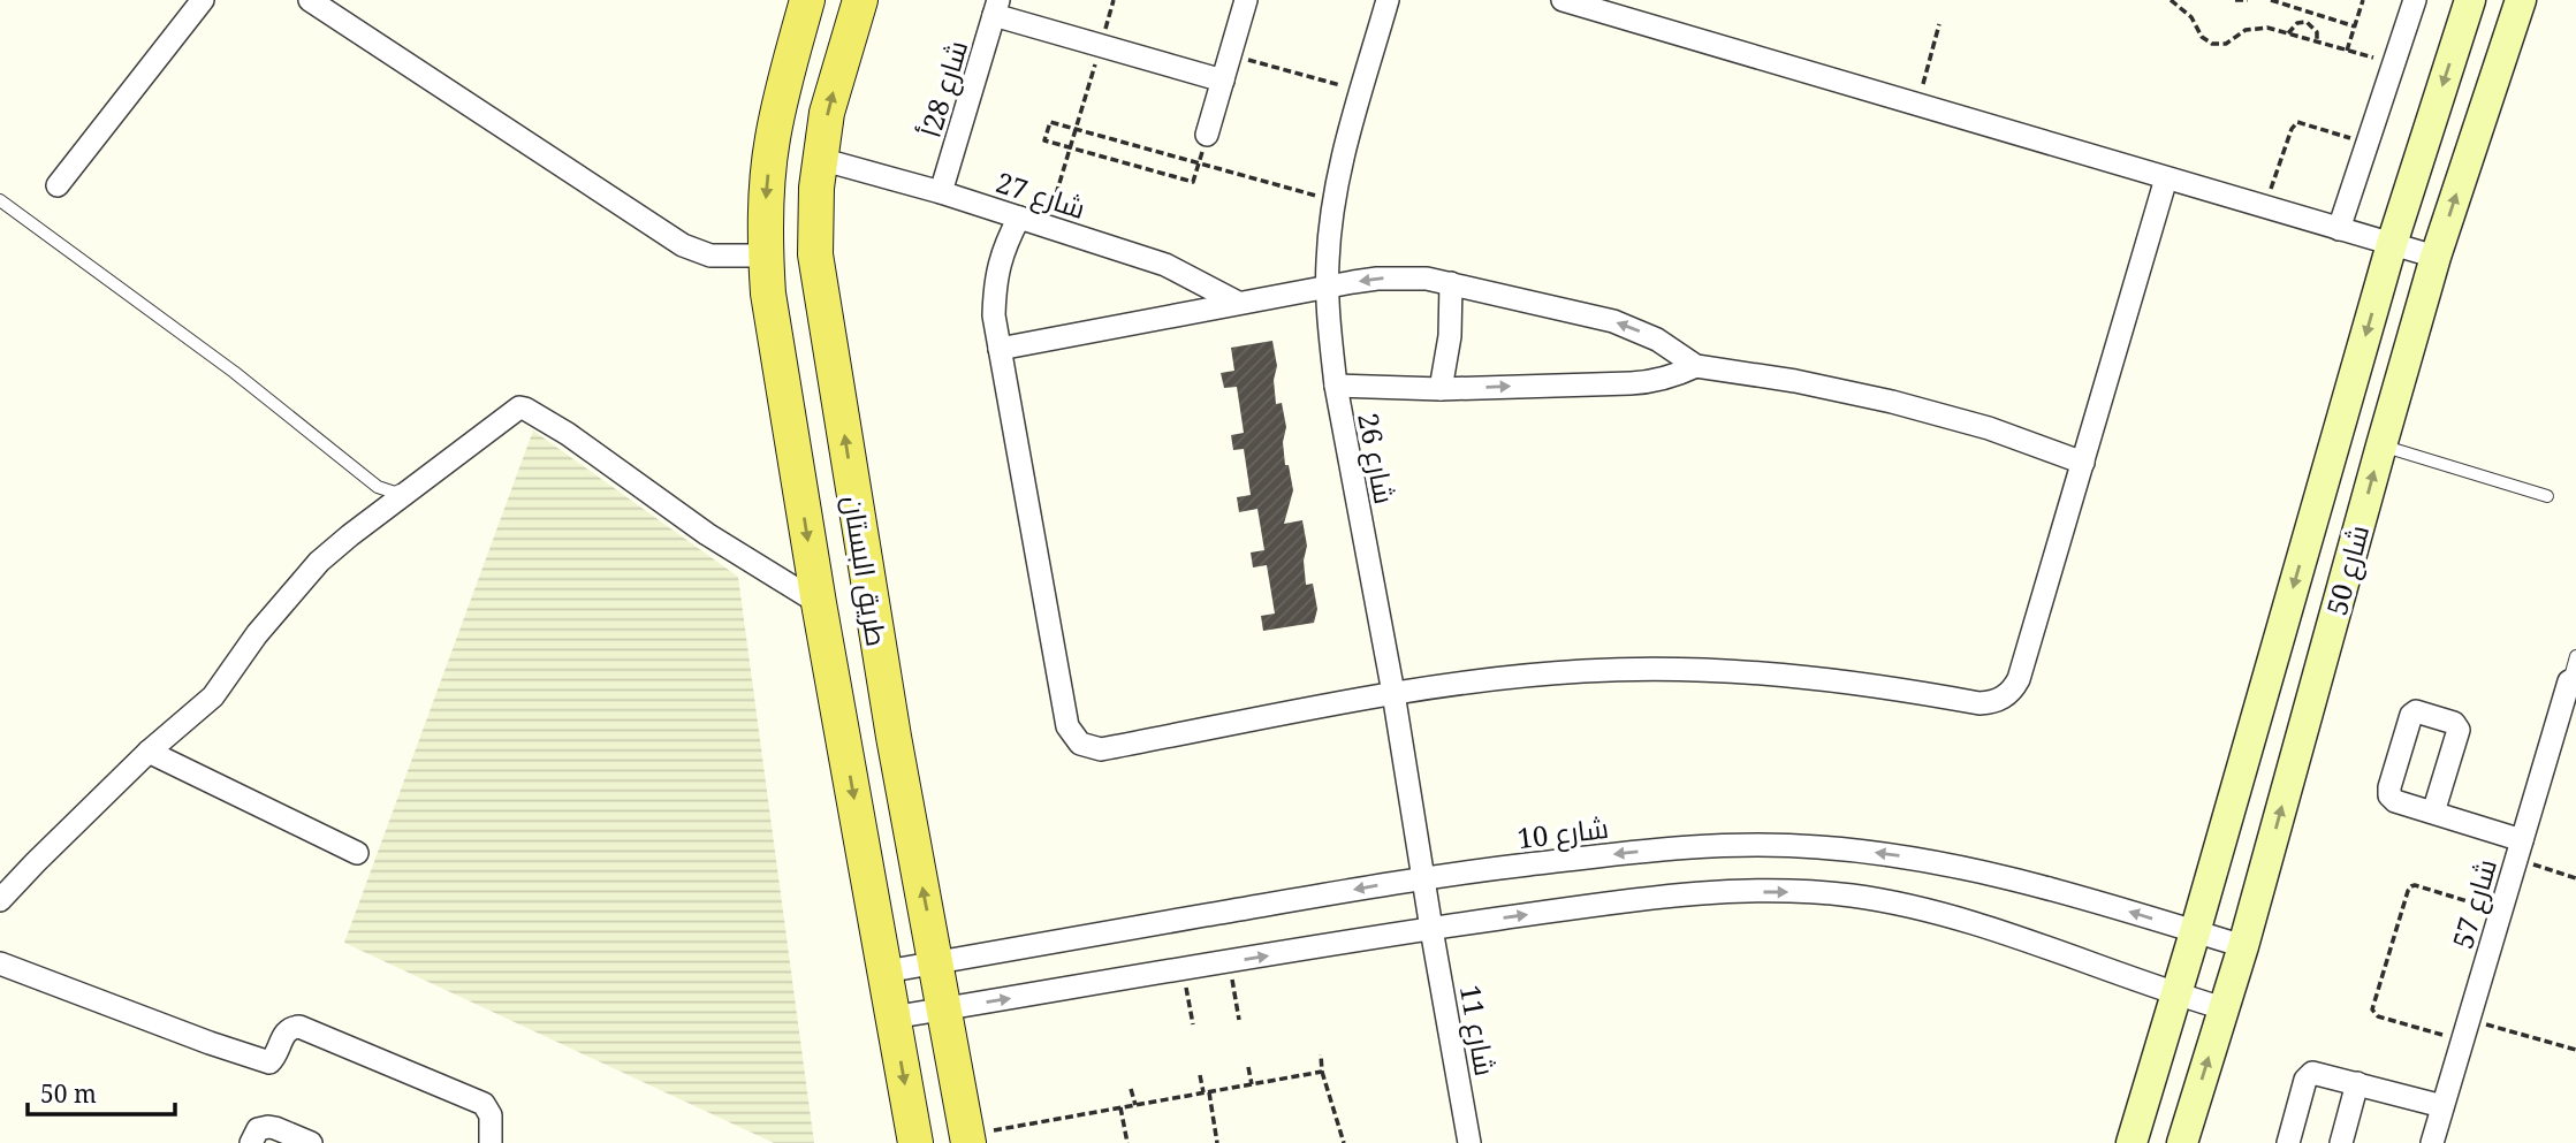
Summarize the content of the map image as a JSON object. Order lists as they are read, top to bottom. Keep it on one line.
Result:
{"streets":{"main road":["طريق البستان"],"street":["شارع 28أ","شارع 27","شارع 26","شارع 50","شارع 10","شارع 57","شارع 11"]},"crossings":[["شارع 28أ","شارع 27"],["شارع 27","طريق البستان"],["شارع 26","شارع 10"],["شارع 26","شارع 11"],["شارع 50","شارع 10"],["طريق البستان","شارع 10"]],"scale_bar":"50 m"}
